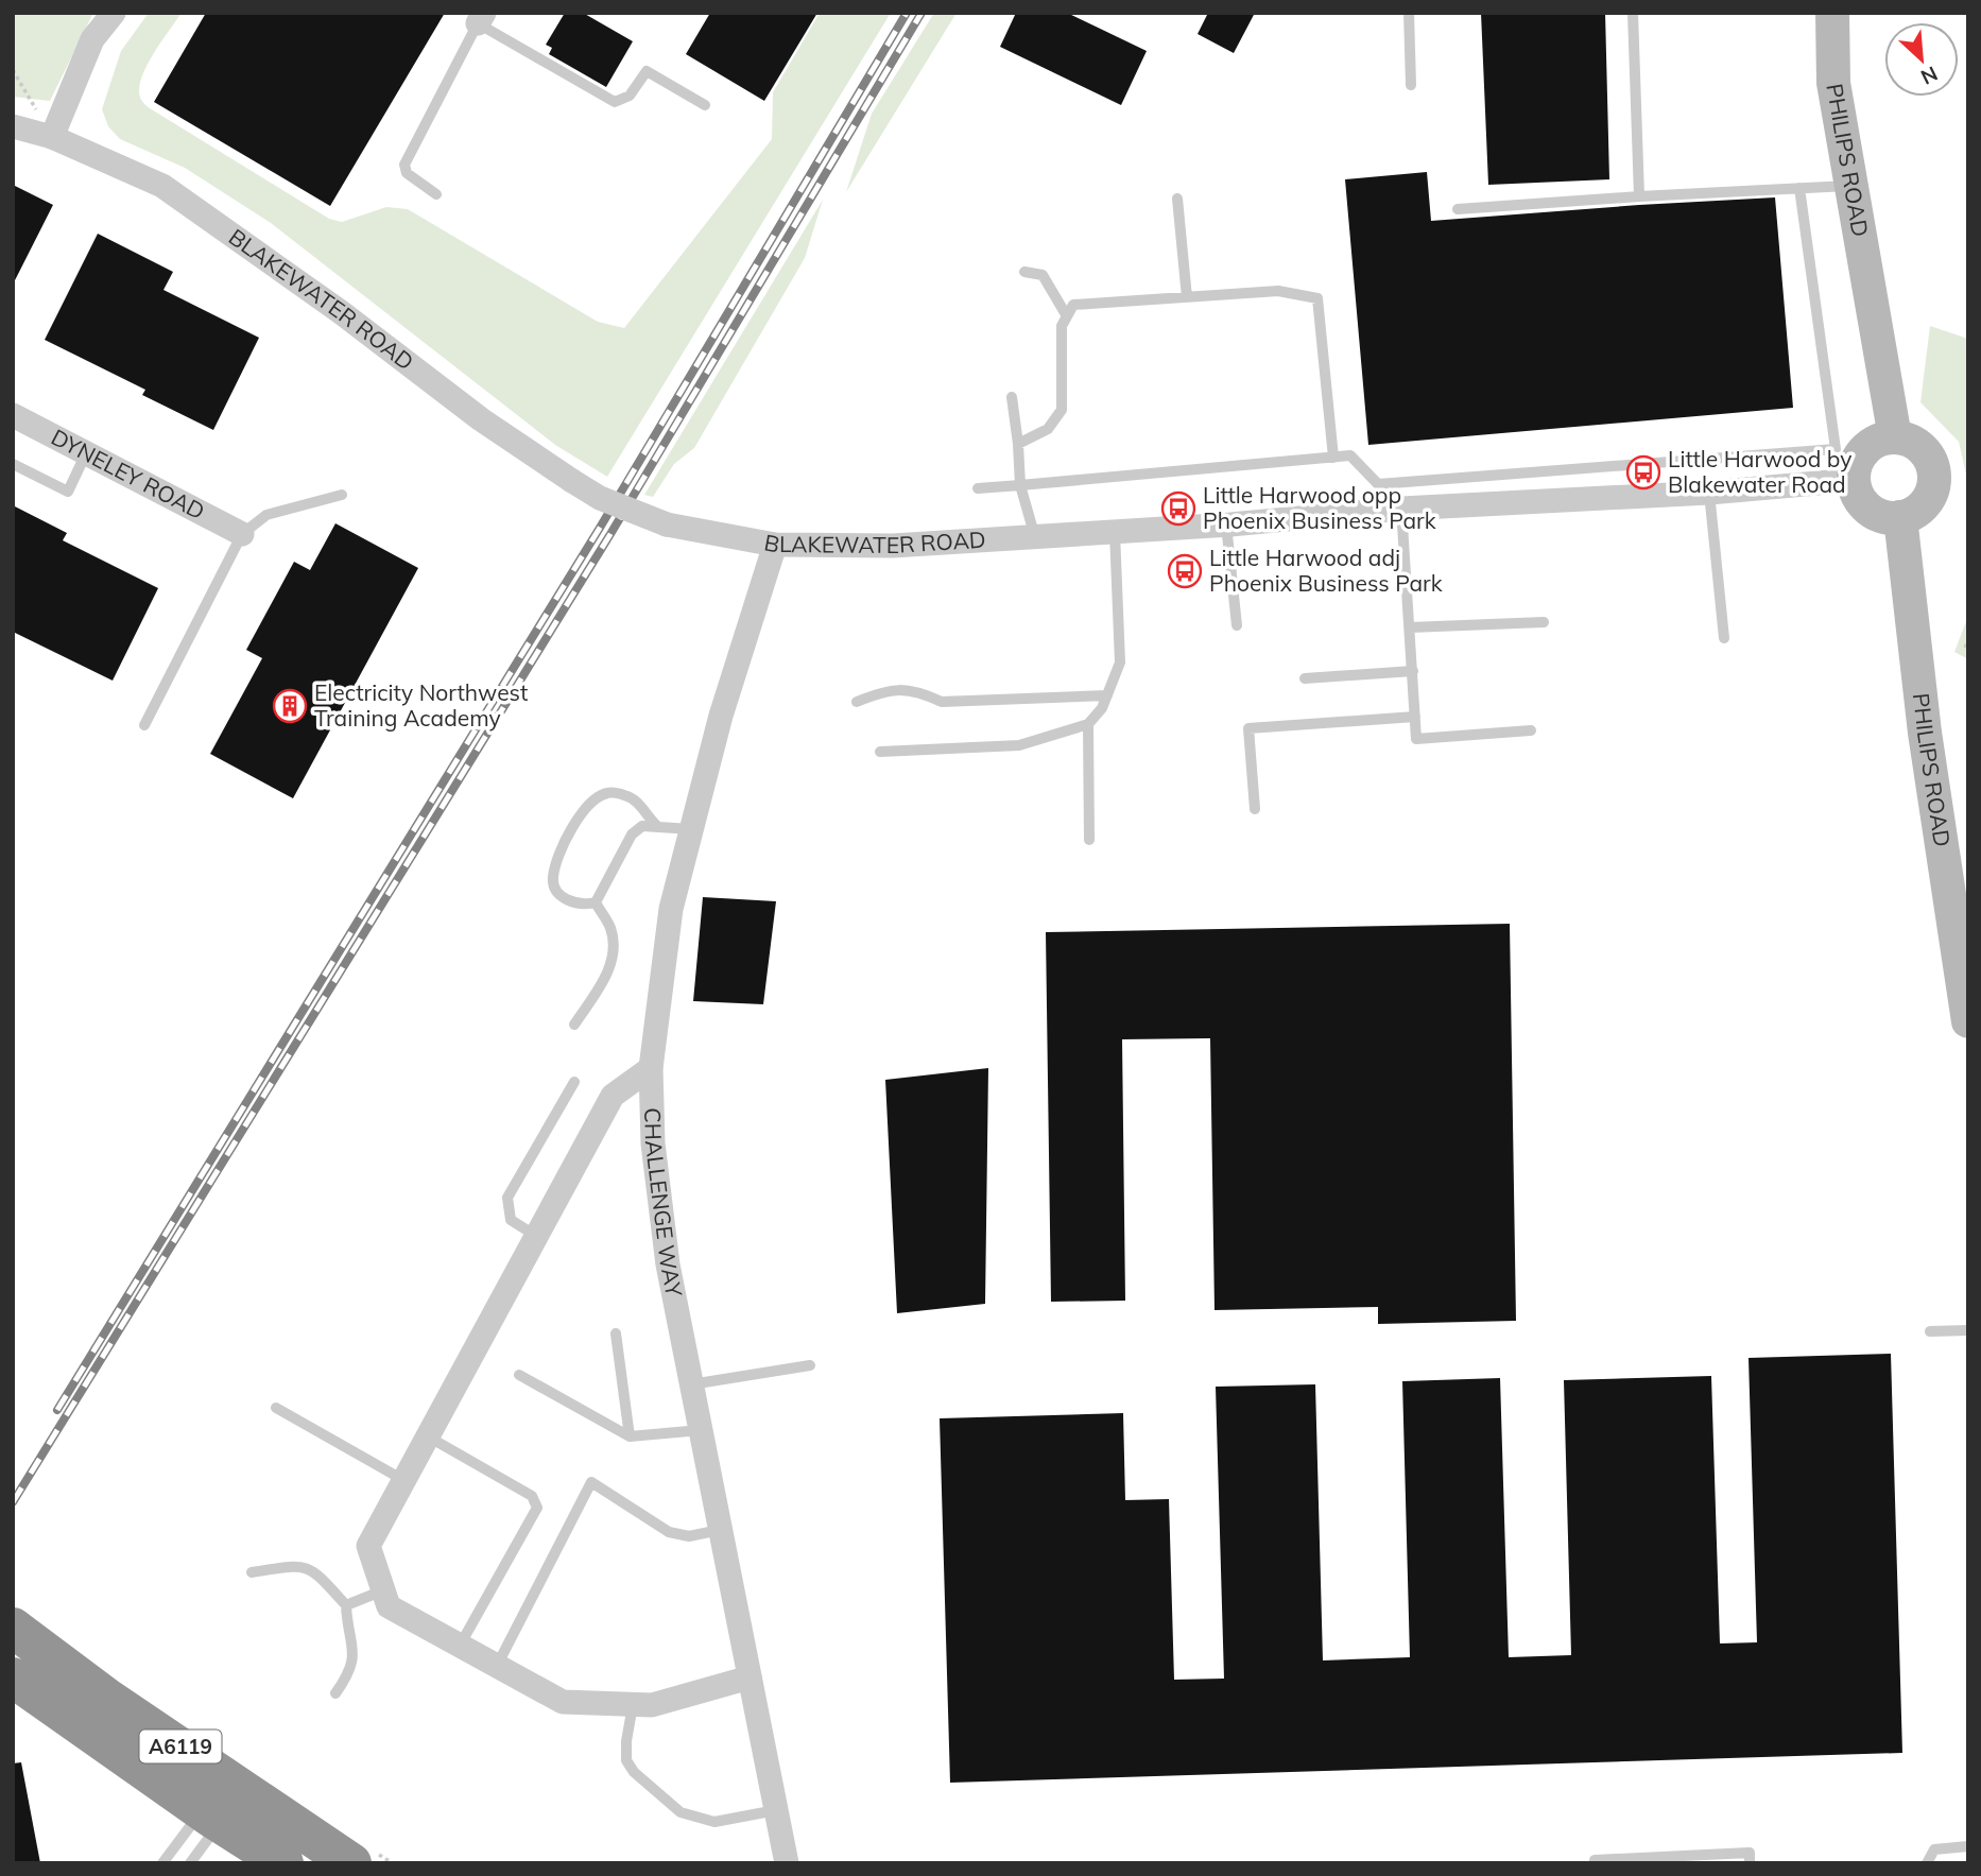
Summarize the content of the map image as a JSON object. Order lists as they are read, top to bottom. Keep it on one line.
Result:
{"streets":{"highway":["A6119"],"street":["PHILIPS ROAD","BLAKEWATER ROAD","DYNELEY ROAD","CHALLENGE WAY"]},"crossings":[["PHILIPS ROAD","BLAKEWATER ROAD"],["BLAKEWATER ROAD","CHALLENGE WAY"]],"places":{"bus stop":["Little Harwood by Blakewater Road","Little Harwood opp Phoenix Business Park","Little Harwood adj Phoenix Business Park"],"building":["Electricity Northwest Training Academy"]},"north":"bottom right"}
